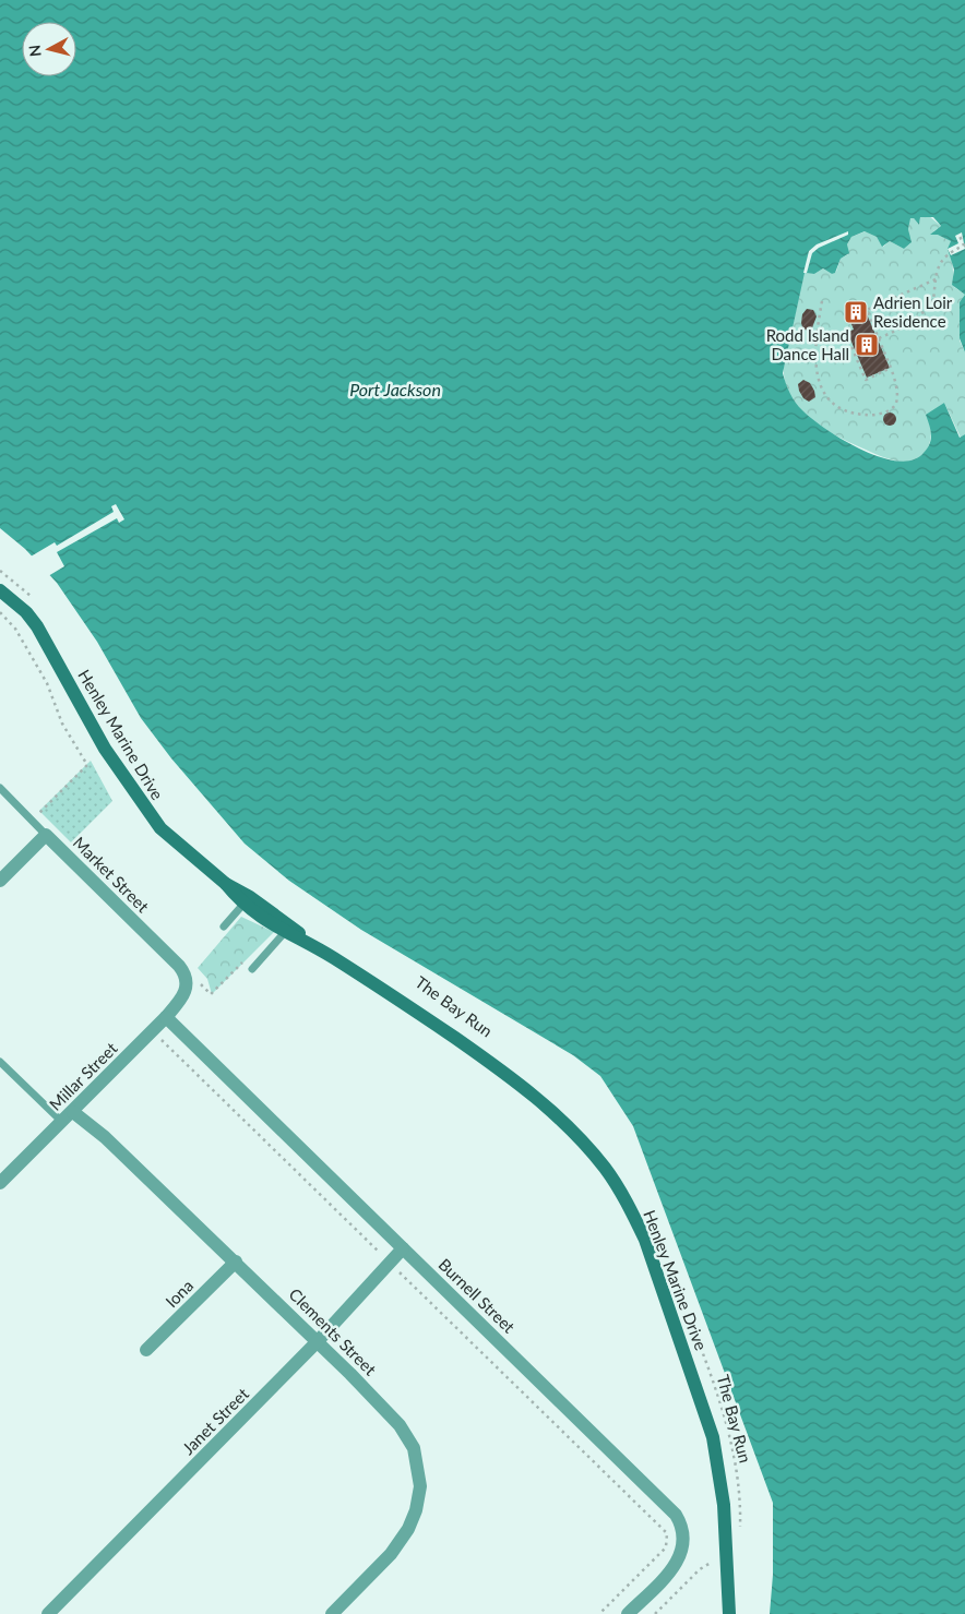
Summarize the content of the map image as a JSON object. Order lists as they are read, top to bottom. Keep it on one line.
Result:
{"streets":{"main road":["Henley Marine Drive"],"street":["Market Street","Millar Street","Iona","Burnell Street","Clements Street","Janet Street"],"path":["The Bay Run"]},"crossings":[["Market Street","Millar Street"],["Millar Street","Burnell Street"],["Millar Street","Clements Street"],["Iona","Clements Street"],["Burnell Street","Janet Street"],["Clements Street","Janet Street"]],"water":["Port Jackson"],"places":{"building":["Adrien Loir Residence","Rodd Island Dance Hall"]},"north":"left"}
